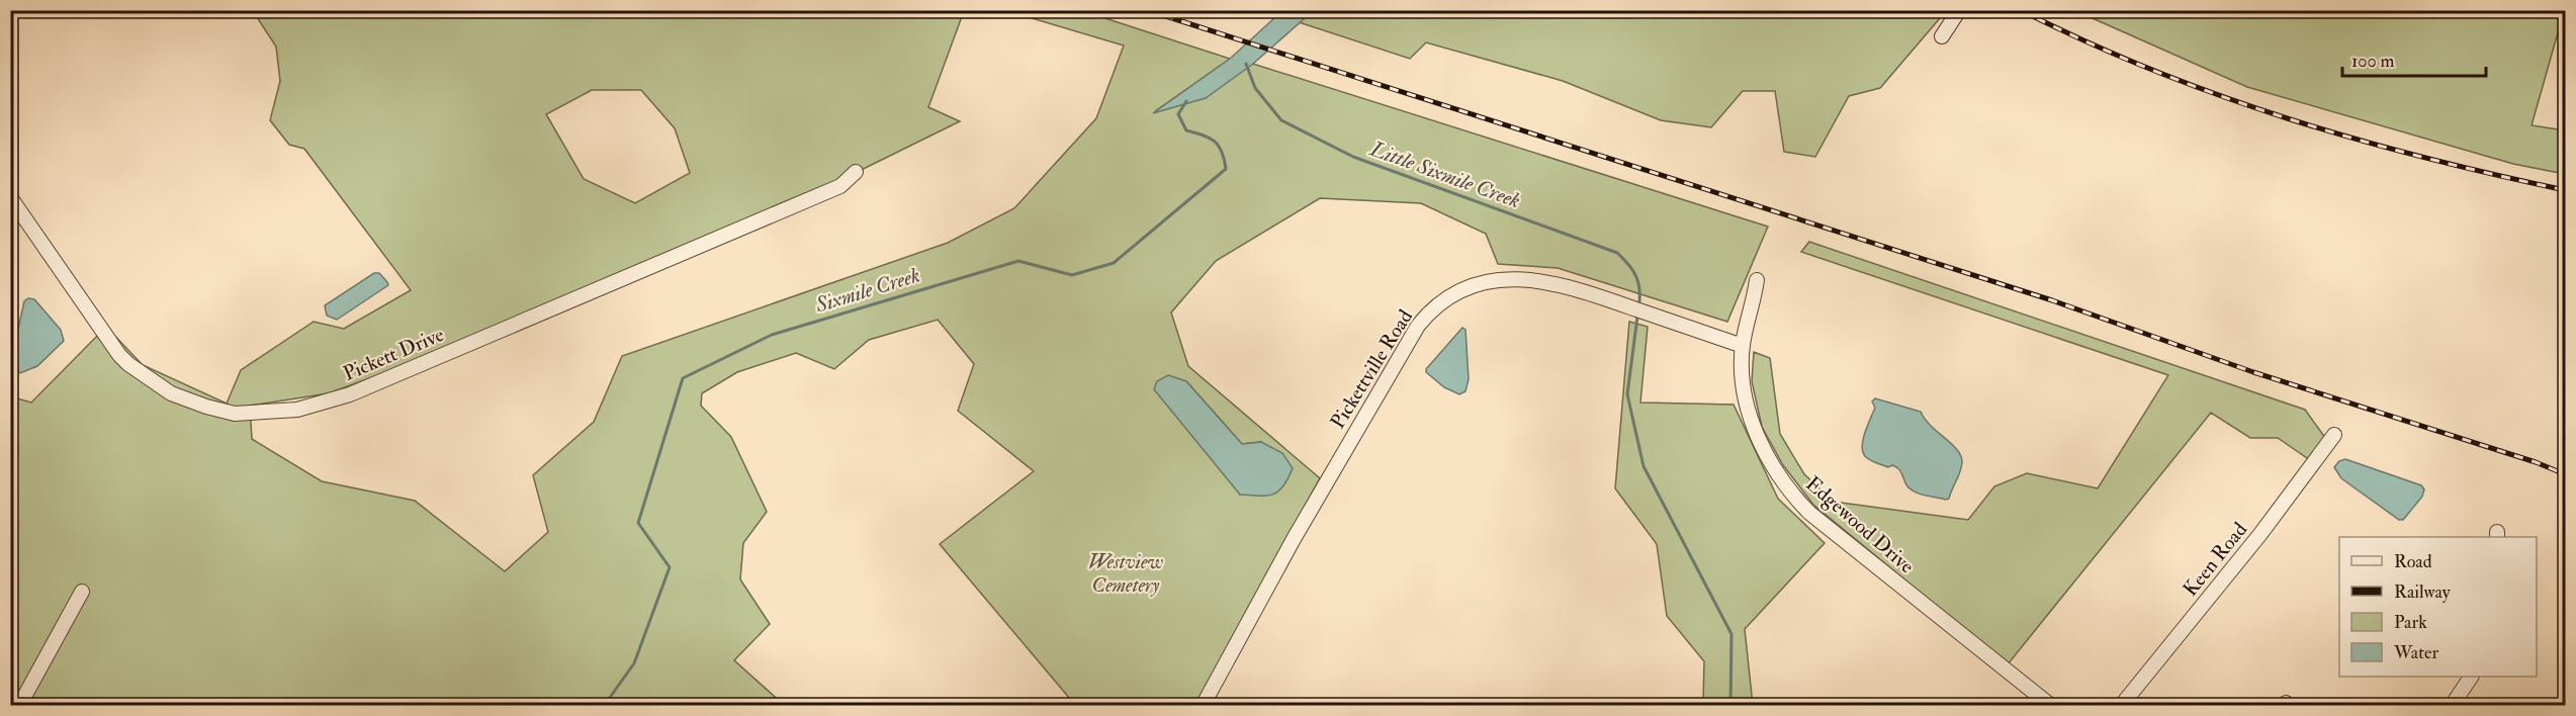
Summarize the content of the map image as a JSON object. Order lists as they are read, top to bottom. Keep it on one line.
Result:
{"streets":{"street":["Pickett Drive","Pickettville Road","Edgewood Drive","Keen Road"]},"crossings":[["Pickettville Road","Edgewood Drive"]],"water":["Little Sixmile Creek","Sixmile Creek"],"parks":["Westview Cemetery"],"legend":["Road","Railway","Park","Water"],"scale_bar":"100 m"}
